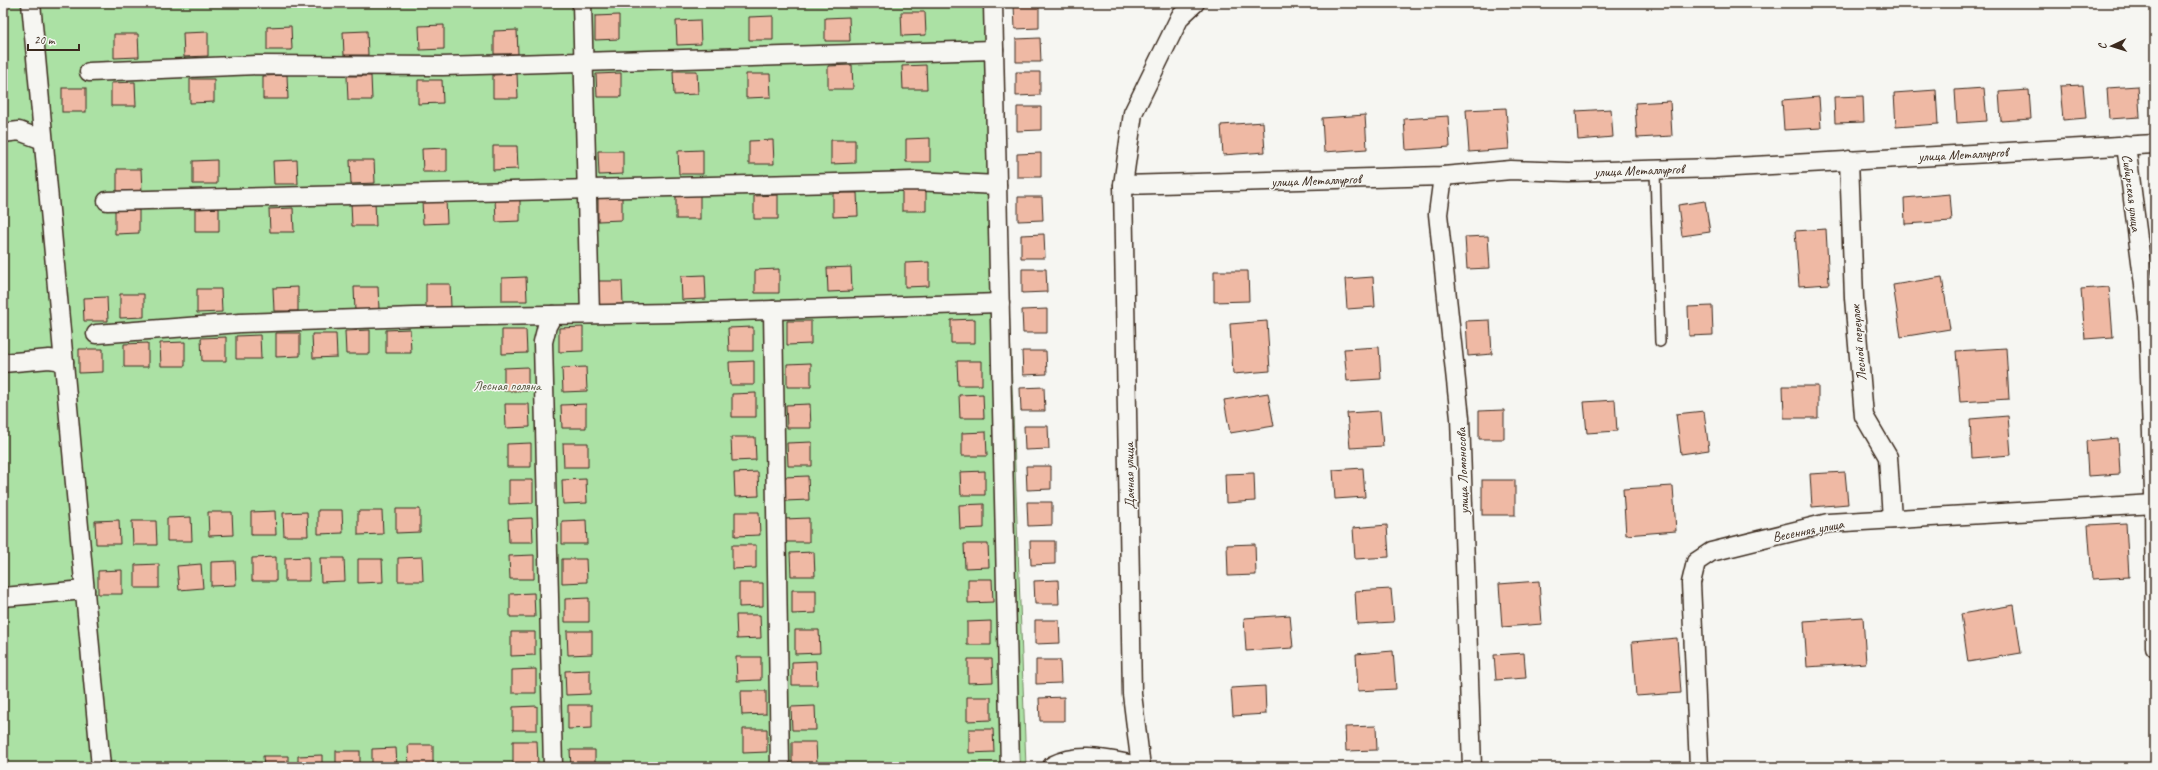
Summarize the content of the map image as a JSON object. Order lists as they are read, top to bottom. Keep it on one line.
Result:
{"streets":{"street":["улица Металлургов","Сибирская улица","Лесной переулок","улица Ломоносова","Дачная улица","Весенняя улица"]},"crossings":[["улица Металлургов","Сибирская улица"],["улица Металлургов","Лесной переулок"],["улица Металлургов","улица Ломоносова"],["улица Металлургов","Дачная улица"],["Сибирская улица","Весенняя улица"],["Лесной переулок","Весенняя улица"]],"parks":["Лесная поляна"],"scale_bar":"20 m","north":"left"}
